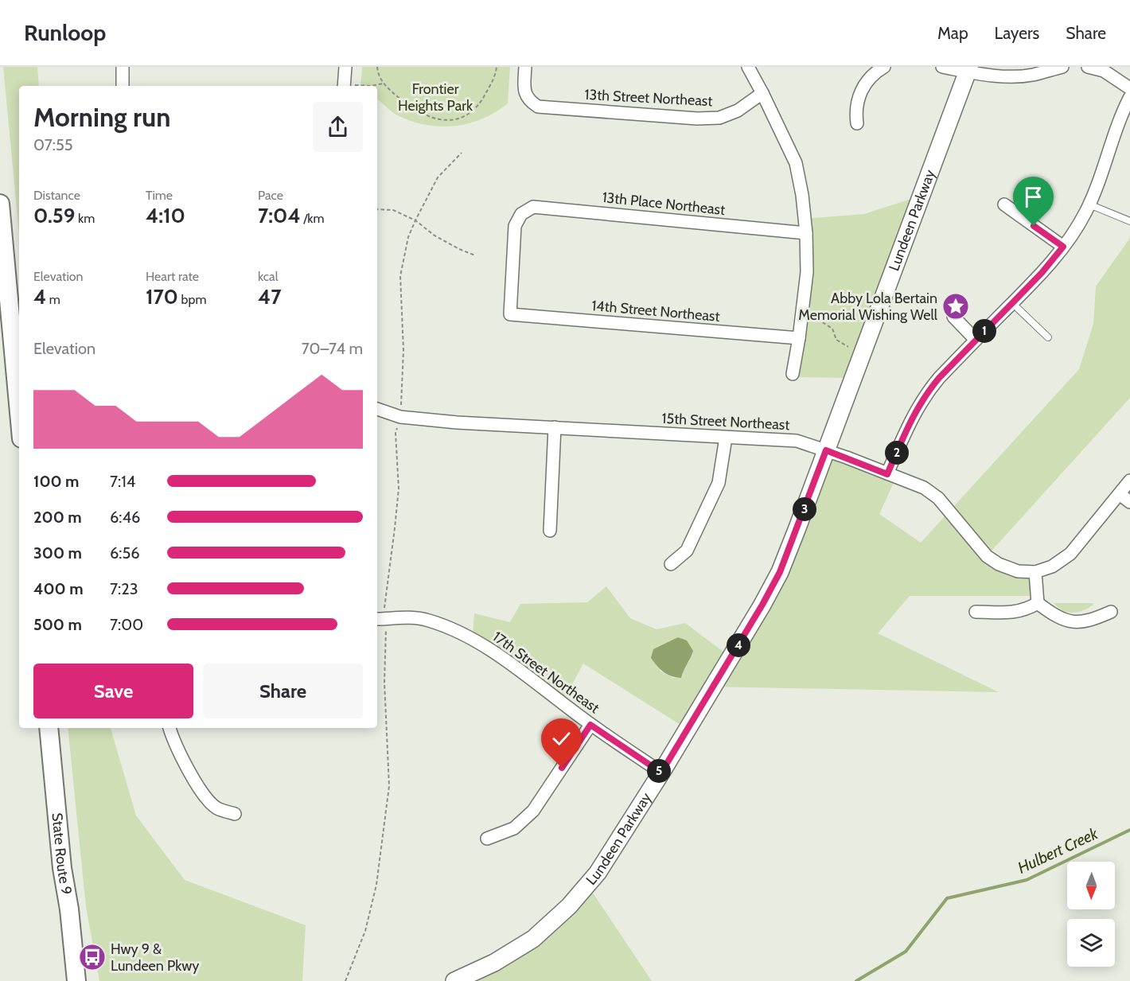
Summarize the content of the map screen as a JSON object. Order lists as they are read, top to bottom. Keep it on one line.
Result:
{"streets":{"main road":["Lundeen Parkway","State Route 9"],"street":["13th Street Northeast","13th Place Northeast","14th Street Northeast","15th Street Northeast","17th Street Northeast"]},"crossings":[["13th Place Northeast","14th Street Northeast"],["Lundeen Parkway","15th Street Northeast"],["Lundeen Parkway","17th Street Northeast"]],"water":["Hulbert Creek"],"parks":["Frontier Heights Park"],"places":{"place":["Abby Lola Bertain Memorial Wishing Well"],"bus stop":["Hwy 9 & Lundeen Pkwy"]},"north":"bottom","page":{"header":"Runloop","nav":["Map","Layers","Share"],"heading":["Morning run","07:55"],"stats":[["Distance","0.59 km"],["Time","4:10"],["Pace","7:04 /km"],["Elevation","4 m"],["Heart rate","170 bpm"],["kcal","47"]],"pins":["1","2","3","4","5"],"chart":["Elevation","70–74 m"],"list":[{"name":"100 m","note":"7:14"},{"name":"200 m","note":"6:46"},{"name":"300 m","note":"6:56"},{"name":"400 m","note":"7:23"},{"name":"500 m","note":"7:00"}],"buttons":["Save","Share"]}}
